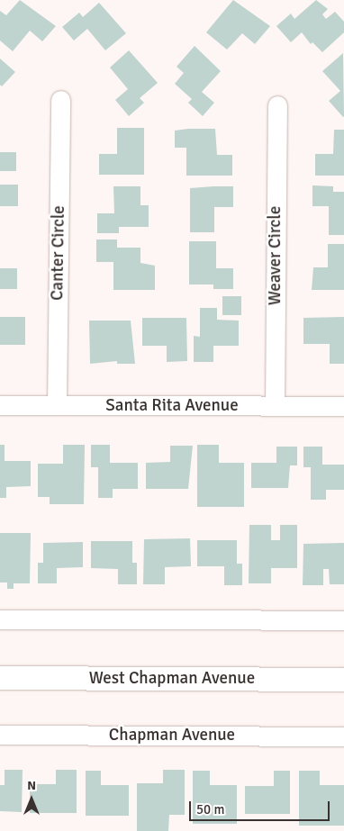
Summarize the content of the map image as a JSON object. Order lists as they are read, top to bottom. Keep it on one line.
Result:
{"streets":{"main road":["West Chapman Avenue"],"street":["Canter Circle","Weaver Circle","Santa Rita Avenue","Chapman Avenue"]},"crossings":[["Canter Circle","Santa Rita Avenue"],["Weaver Circle","Santa Rita Avenue"]],"scale_bar":"50 m","north":"top"}
